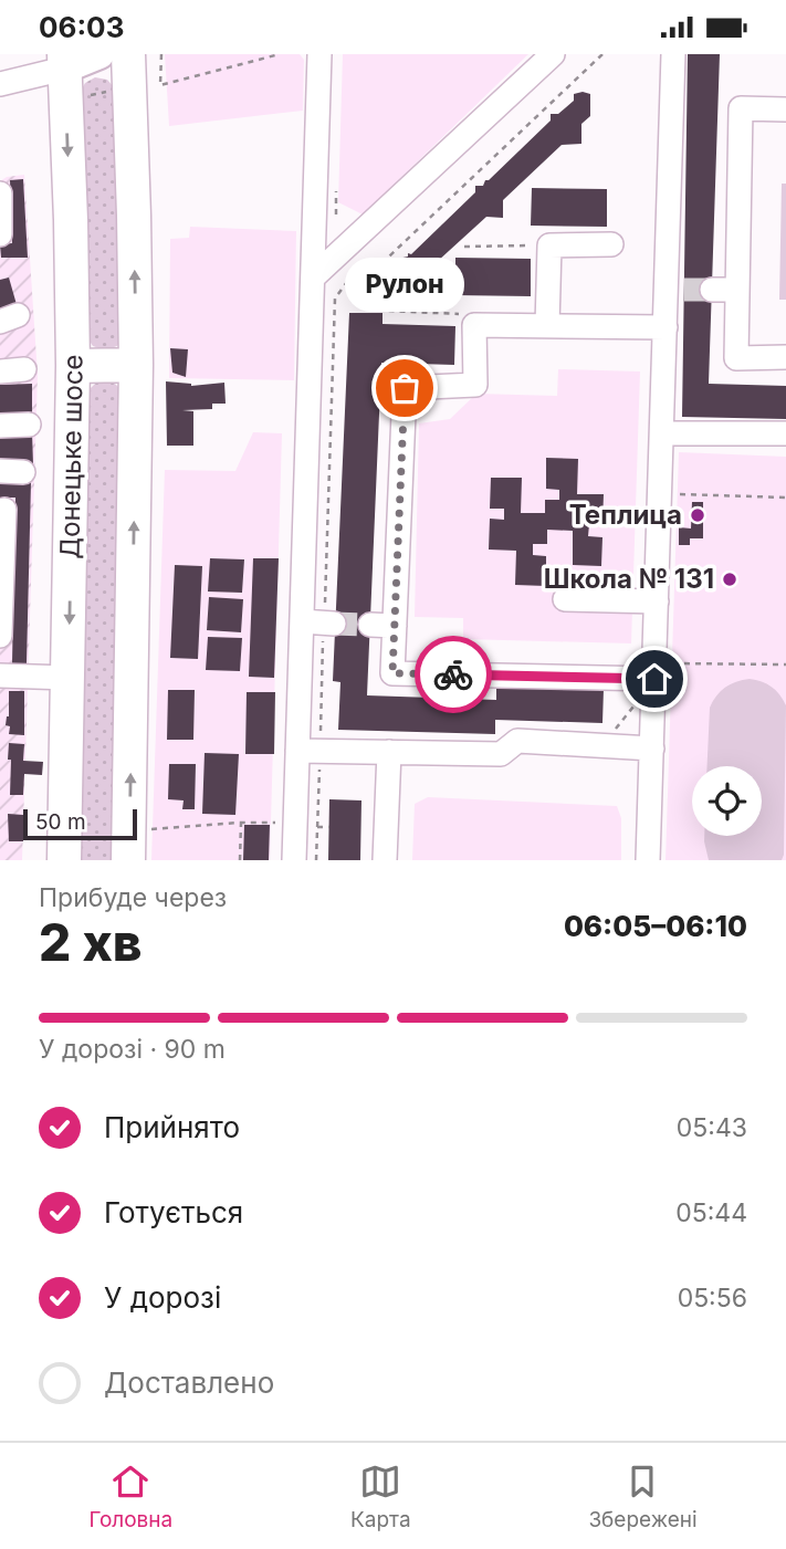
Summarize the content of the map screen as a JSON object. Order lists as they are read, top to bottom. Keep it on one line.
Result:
{"streets":{"highway":["Донецьке шосе"]},"places":["Рулон","Теплица","Школа № 131"],"scale_bar":"50 m","page":{"status":"06:03","bubble":"Рулон","scale":"50 m","heading":["2 хв","Прибуде через","06:05–06:10"],"bar":"У дорозі · 90 m","list":[["Прийнято","05:43"],["Готується","05:44"],["У дорозі","05:56"],"Доставлено"],"tabs":["Головна","Карта","Збережені"]}}
